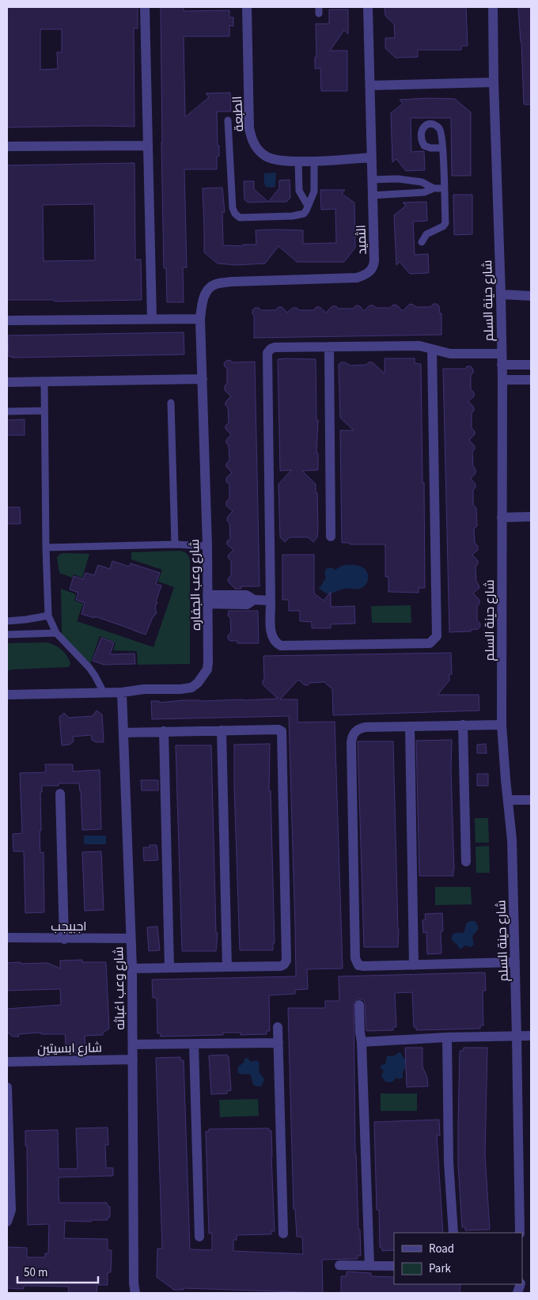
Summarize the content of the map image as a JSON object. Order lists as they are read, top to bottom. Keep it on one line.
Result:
{"streets":{"street":["الطبعة","الثميد","شارع حينة السلم","شارع وعب الجفاره","اجبيجب","شارع وعب اغباثه","شارع ابسيتين"]},"crossings":[["الطبعة","الثميد"],["الثميد","شارع وعب الجفاره"],["شارع وعب الجفاره","شارع وعب اغباثه"],["اجبيجب","شارع وعب اغباثه"],["شارع وعب اغباثه","شارع ابسيتين"]],"legend":["Road","Park"],"scale_bar":"50 m"}
